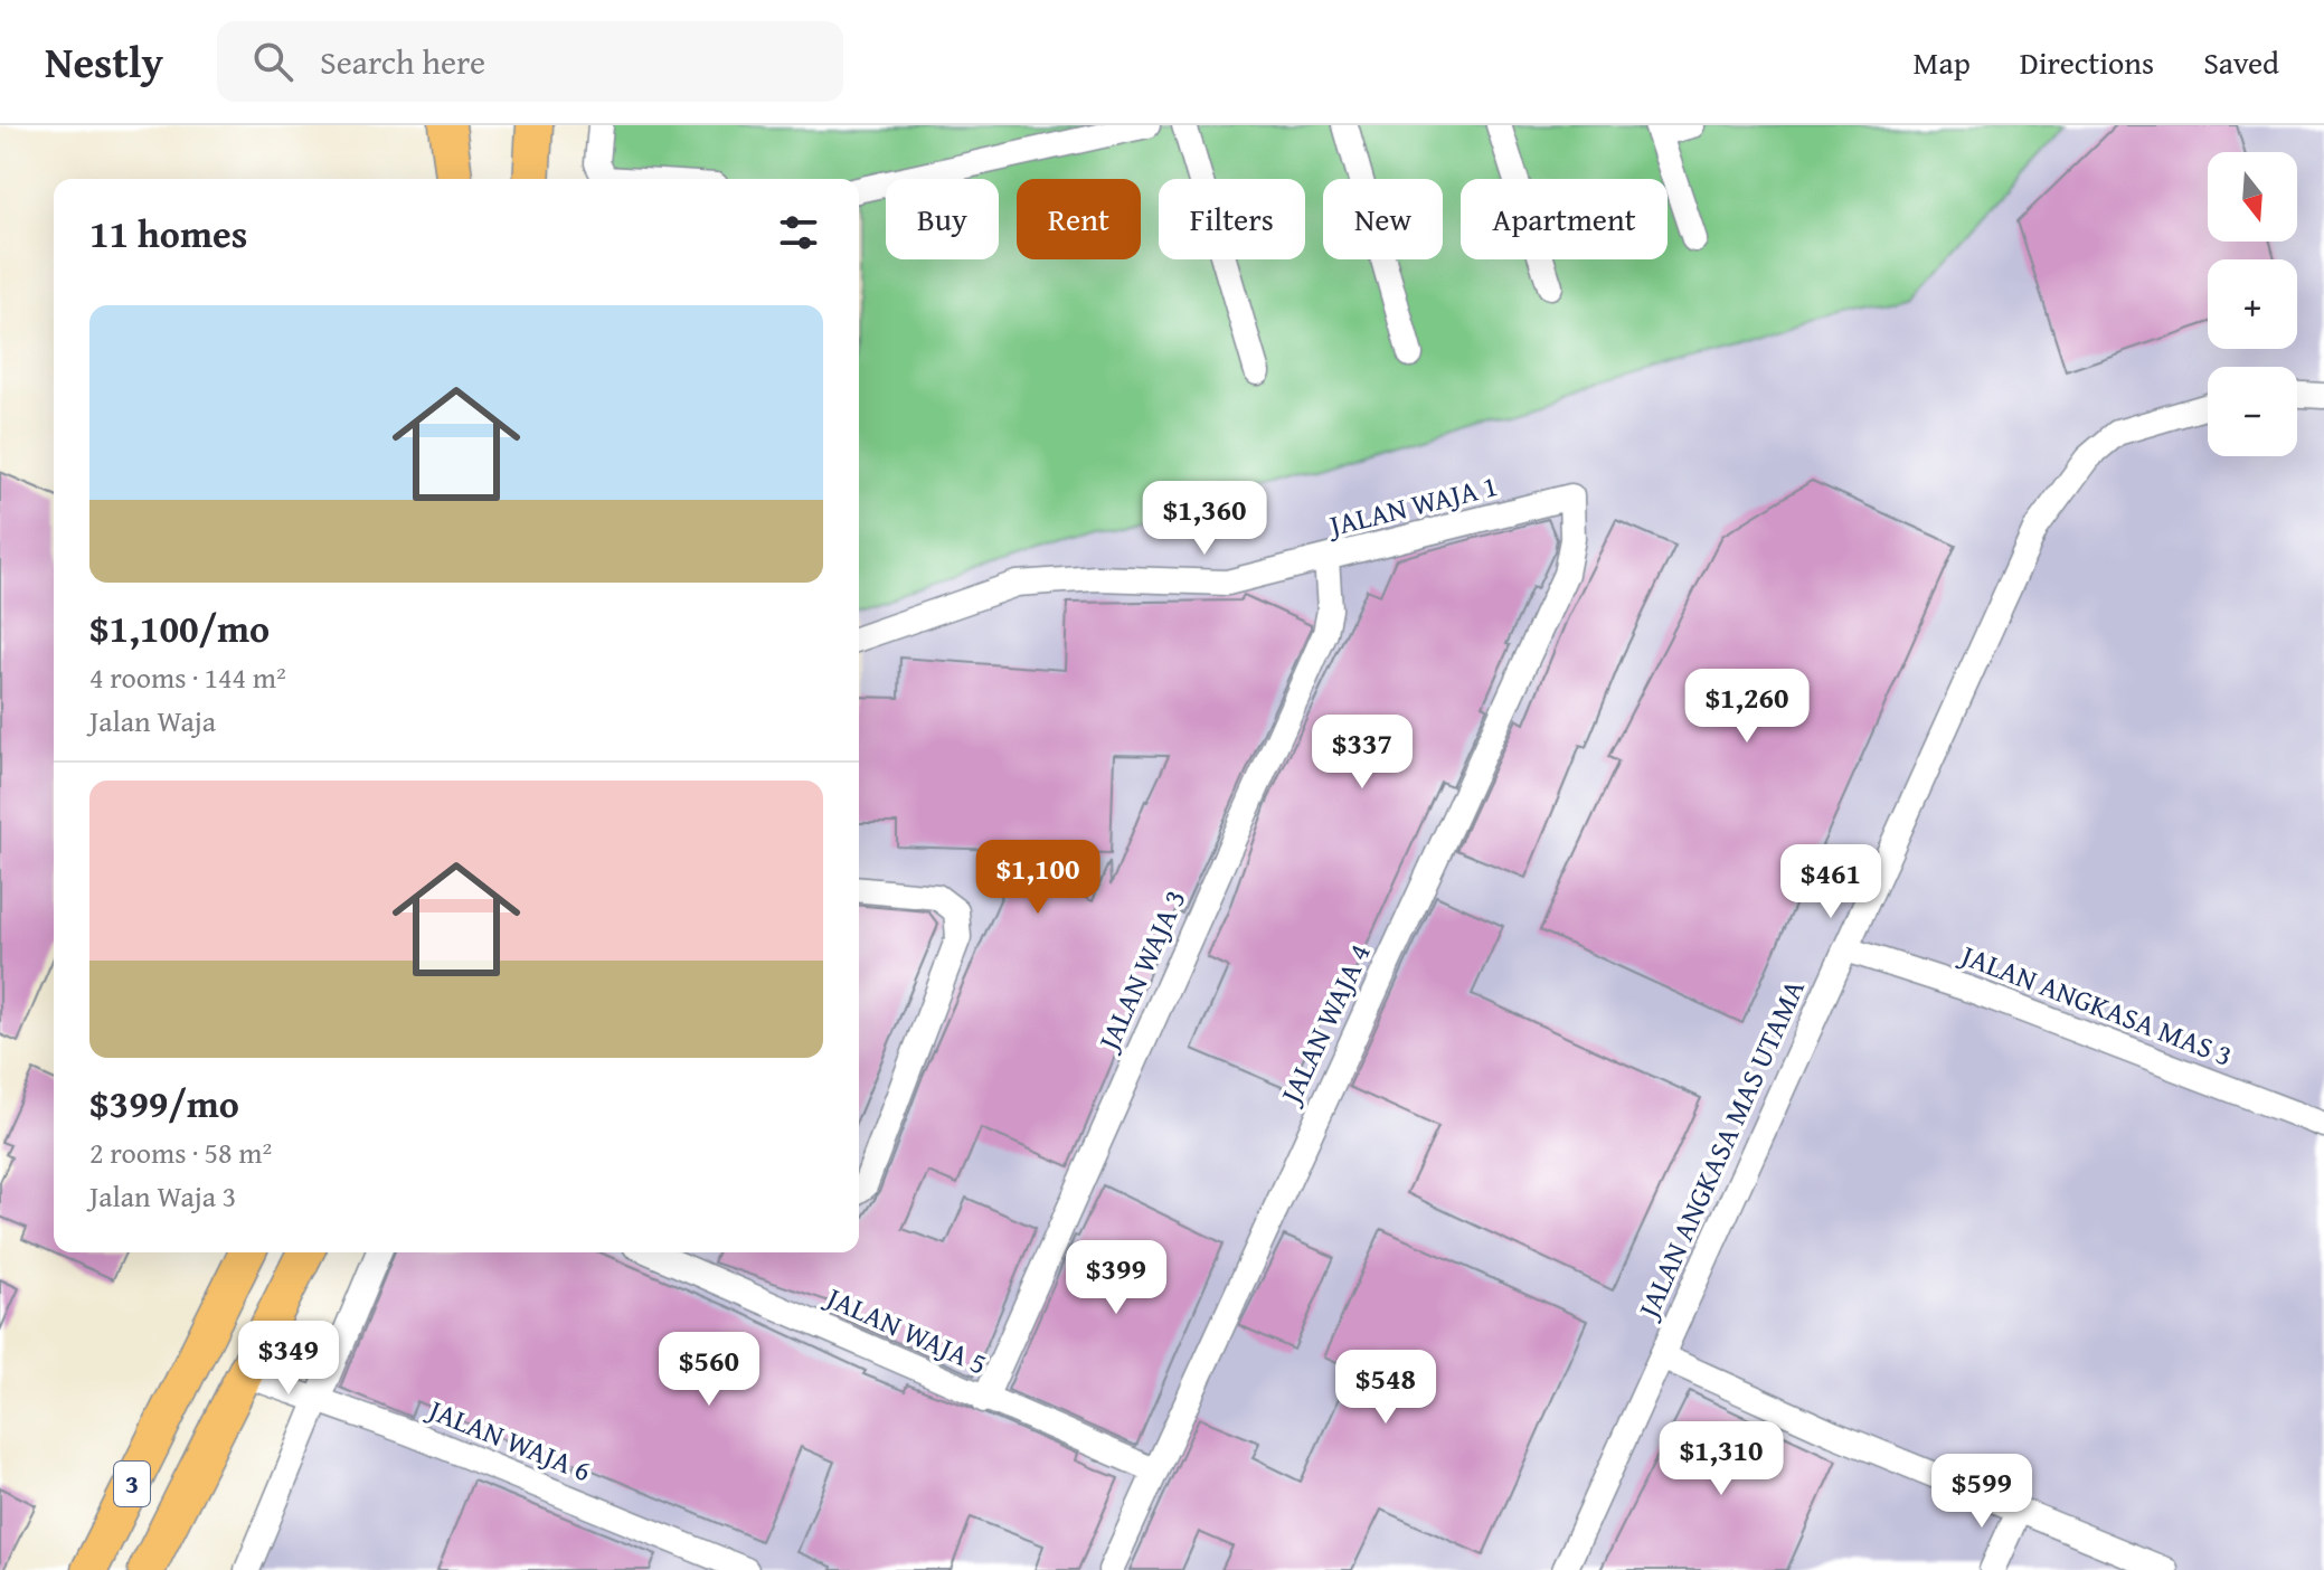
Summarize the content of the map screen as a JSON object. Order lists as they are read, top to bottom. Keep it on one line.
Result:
{"streets":{"highway":["3"],"street":["JALAN WAJA 1","JALAN WAJA 3","JALAN ANGKASA MAS 3","JALAN WAJA 4","JALAN ANGKASA MAS UTAMA","JALAN WAJA 5","JALAN WAJA 6"]},"crossings":[["JALAN WAJA 1","JALAN WAJA 3"],["JALAN WAJA 1","JALAN WAJA 4"],["JALAN WAJA 3","JALAN WAJA 5"],["JALAN ANGKASA MAS 3","JALAN ANGKASA MAS UTAMA"],["JALAN WAJA 4","JALAN WAJA 5"],["JALAN WAJA 6","3"]],"north":"bottom","page":{"header":"Nestly","search":"Search here","nav":["Map","Directions","Saved"],"map_buttons":["+","−"],"chip":["Buy","Rent","Filters","New","Apartment"],"heading":"11 homes","list":[{"name":"$1,100/mo","note":"4 rooms · 144 m² · Jalan Waja"},{"name":"$399/mo","note":"2 rooms · 58 m² · Jalan Waja 3"}],"price":["$1,360","$1,260","$337","$1,100","$461","$399","$349","$560","$548","$1,310","$599"]}}
